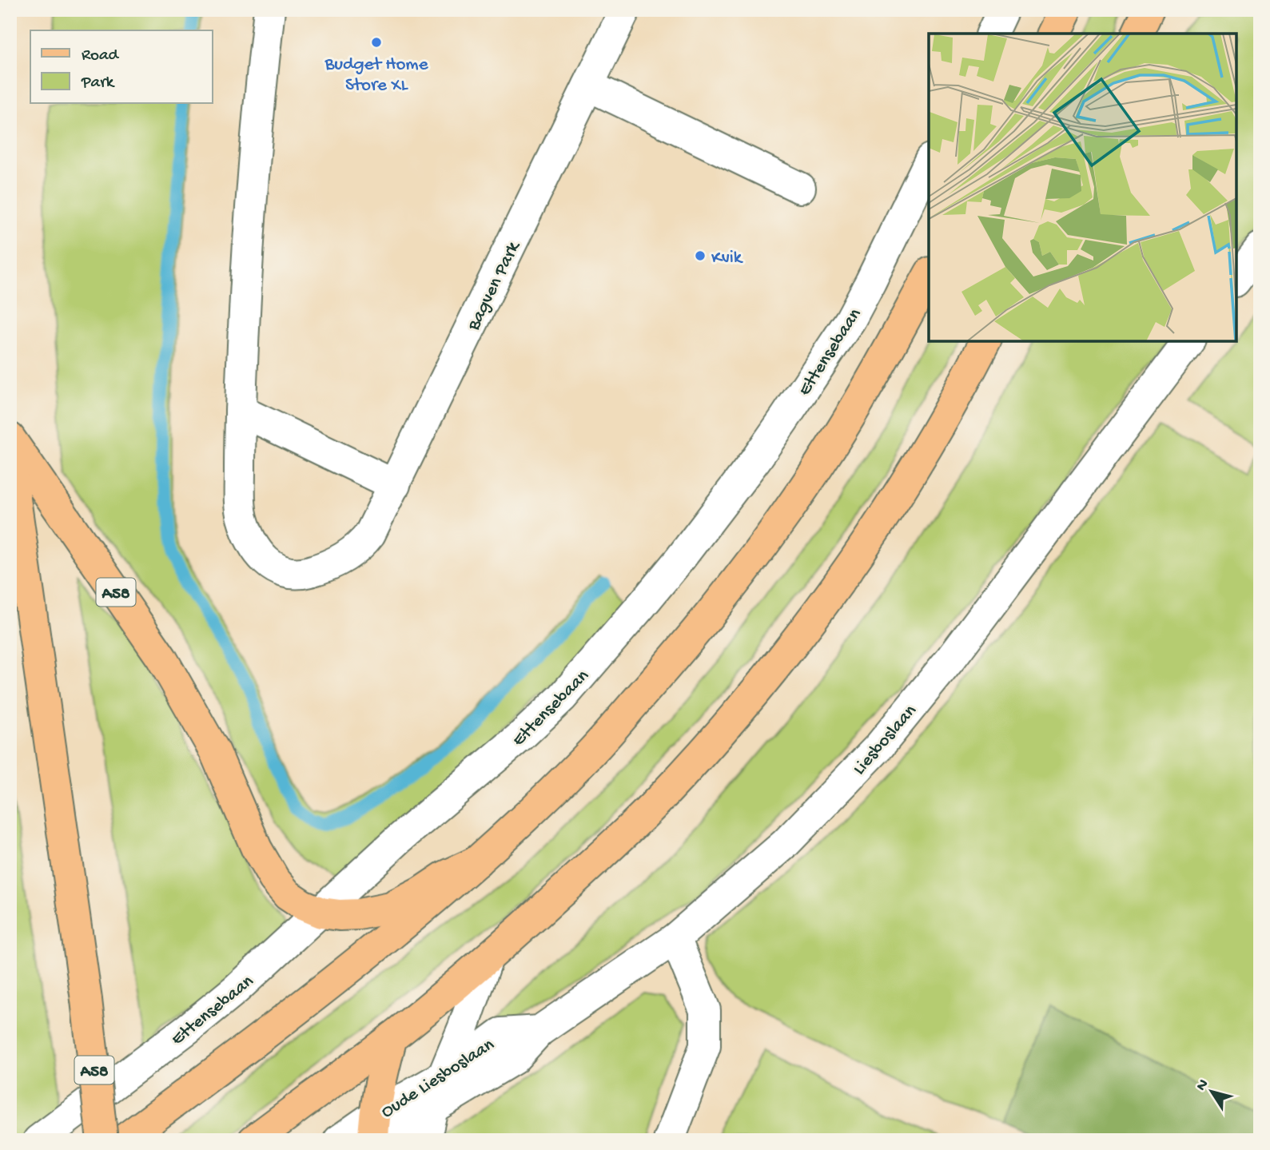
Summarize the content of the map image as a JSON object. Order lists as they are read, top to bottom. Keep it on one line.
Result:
{"streets":{"main road":["A58"],"street":["Bagven Park","Ettensebaan","Liesboslaan","Oude Liesboslaan"]},"crossings":[["Ettensebaan","A58"],["Liesboslaan","Oude Liesboslaan"]],"places":["Budget Home Store XL","Kvik"],"legend":["Road","Park"],"north":"top left"}
